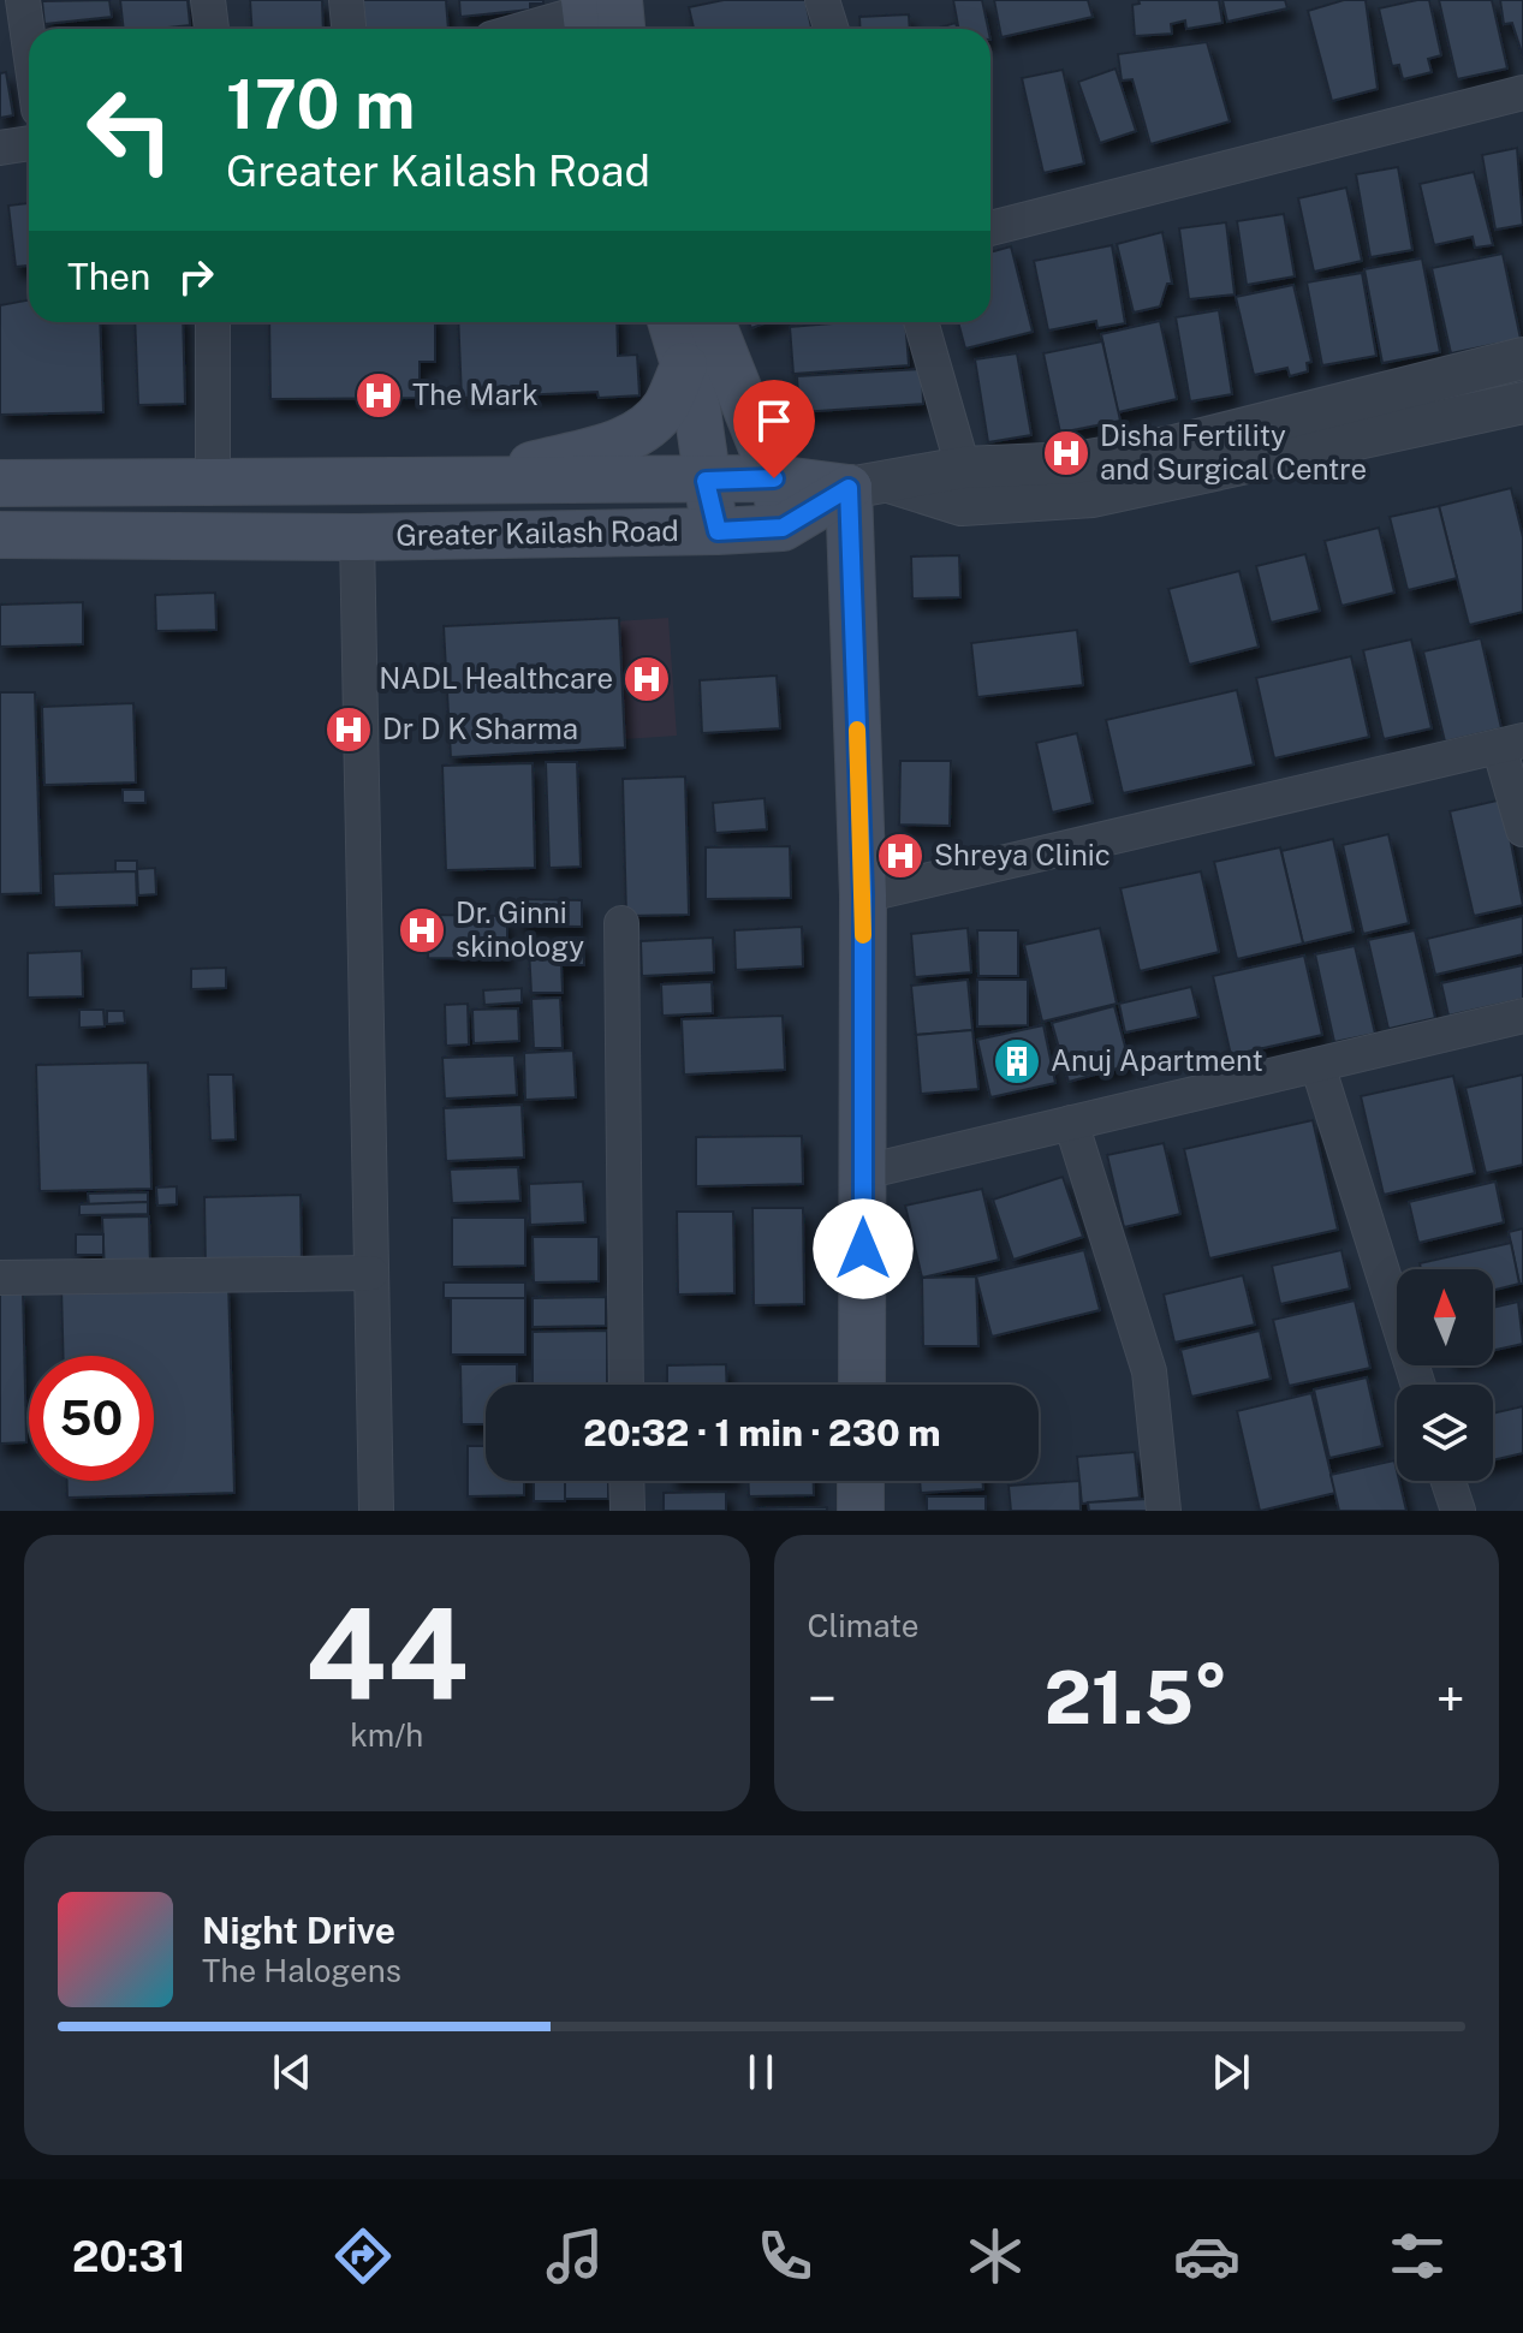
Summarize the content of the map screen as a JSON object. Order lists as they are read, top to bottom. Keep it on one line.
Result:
{"streets":{"main road":["Greater Kailash Road"]},"places":{"hospital":["The Mark","Disha Fertility and Surgical Centre","NADL Healthcare","Dr D K Sharma","Shreya Clinic","Dr. Ginni skinology"],"building":["Anuj Apartment"]},"north":"top","page":{"turn":["170 m","Greater Kailash Road"],"then":"Then","limit":"50","trip":"20:32 · 1 min · 230 m","tile":[["44","km/h"],"Climate"],"heat":["−","21.5°","+"],"song":["Night Drive","The Halogens"],"tabs":"20:31"}}
